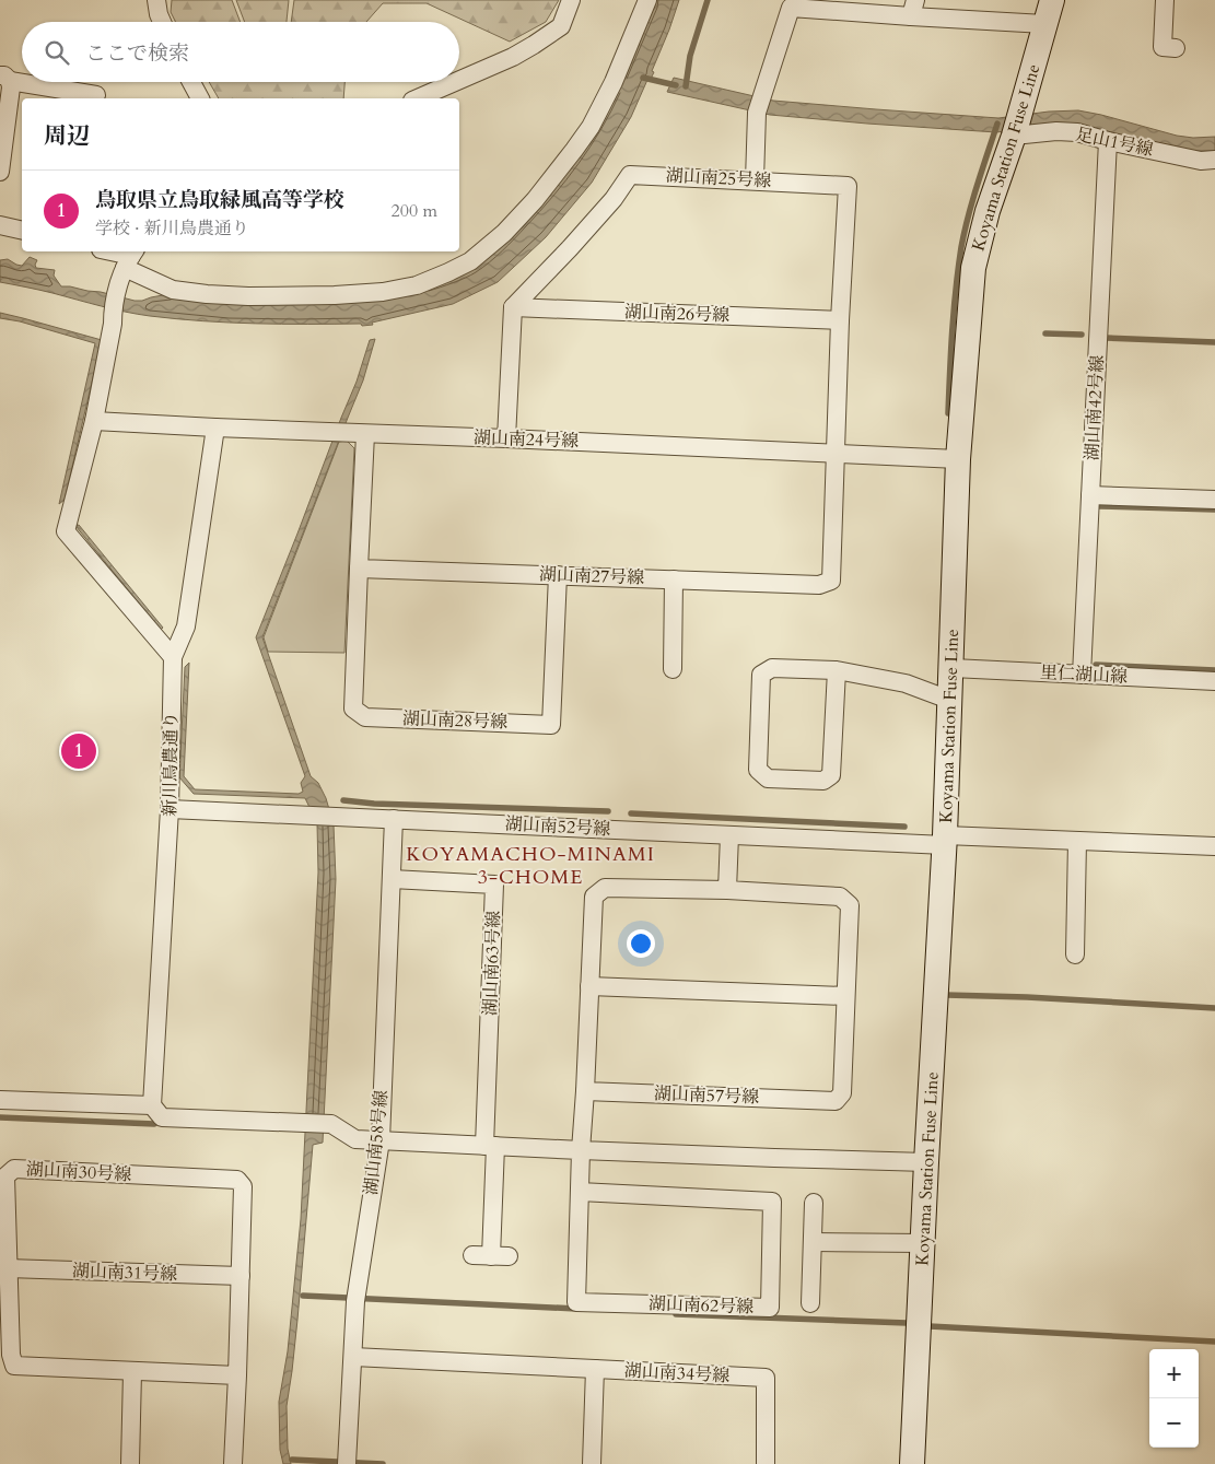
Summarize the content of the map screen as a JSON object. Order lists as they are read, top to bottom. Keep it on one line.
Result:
{"streets":{"main road":["Koyama Station Fuse Line"],"street":["足山1号線","湖山南25号線","湖山南26号線","湖山南42号線","湖山南24号線","湖山南27号線","里仁湖山線","湖山南28号線","新川鳥農通り","湖山南52号線","湖山南63号線","湖山南57号線","湖山南58号線","湖山南30号線","湖山南31号線","湖山南62号線","湖山南34号線"]},"crossings":[["足山1号線","Koyama Station Fuse Line"],["足山1号線","湖山南42号線"],["Koyama Station Fuse Line","湖山南24号線"],["Koyama Station Fuse Line","里仁湖山線"],["Koyama Station Fuse Line","湖山南52号線"],["湖山南25号線","湖山南26号線"],["湖山南25号線","湖山南24号線"],["湖山南25号線","湖山南27号線"],["湖山南42号線","里仁湖山線"],["湖山南24号線","湖山南27号線"],["湖山南27号線","湖山南28号線"],["新川鳥農通り","湖山南52号線"],["湖山南52号線","湖山南58号線"],["湖山南63号線","湖山南58号線"],["湖山南57号線","湖山南62号線"],["湖山南30号線","湖山南31号線"]],"districts":["KOYAMACHO-MINAMI 3-CHOME"],"page":{"search":"ここで検索","heading":"周辺","list":[{"mark":"1","name":"鳥取県立鳥取緑風高等学校","note":"学校 · 新川鳥農通り","value":"200 m"}],"pins":"1","map_buttons":["+","−"]}}
